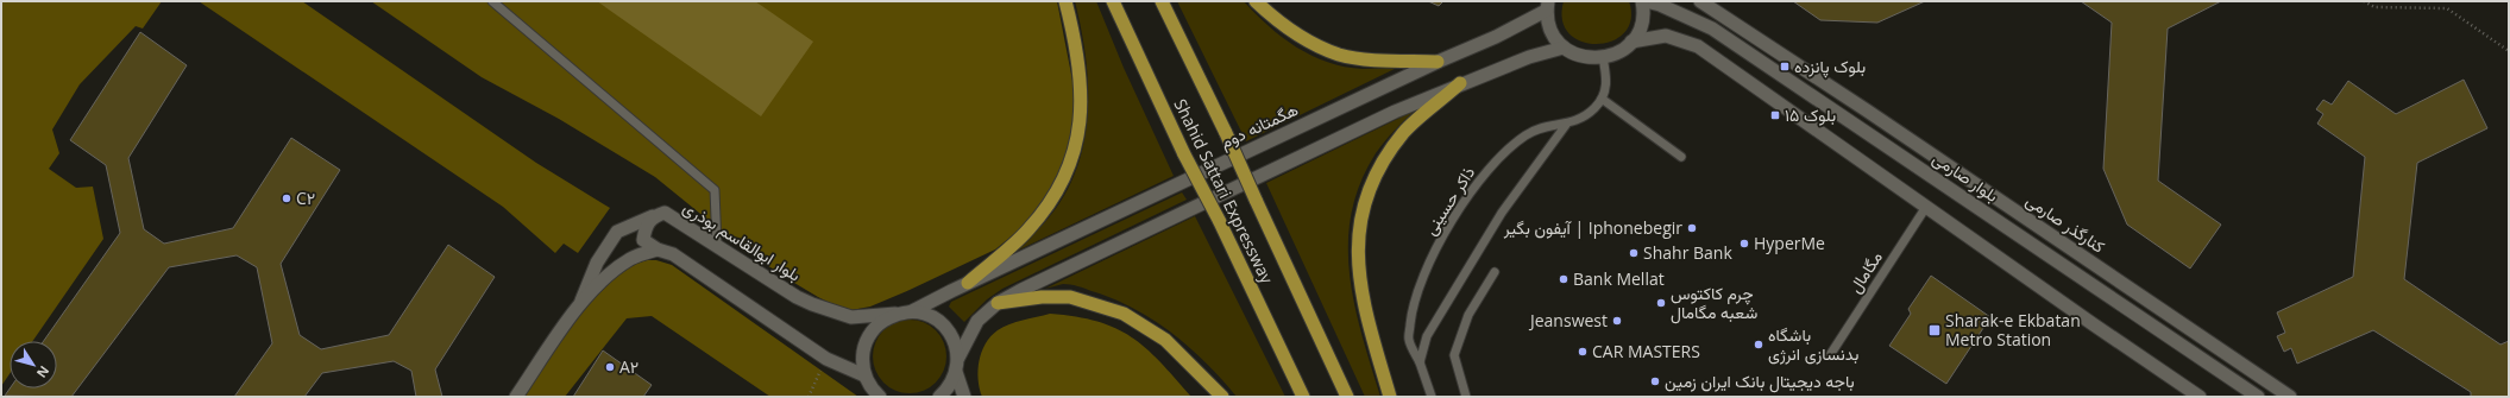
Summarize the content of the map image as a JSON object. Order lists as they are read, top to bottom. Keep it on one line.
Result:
{"streets":{"highway":["Shahid Sattari Expressway"],"street":["هگمتانه دوم","بلوار صارمی","کنارگذر صارمی","بلوار ابوالقاسم بوذری"],"lane":["ذاکر حسینی","مگامال"]},"crossings":[["هگمتانه دوم","بلوار ابوالقاسم بوذری"]],"places":{"transit":["بلوک پانزده","بلوک ۱۵","Sharak-e Ekbatan Metro Station"],"other":["C۲","آیفون بگیر | Iphonebegir","HyperMe","Shahr Bank","Bank Mellat","چرم کاکتوس شعبه مگامال","Jeanswest","باشگاه بدنسازی انرژی","CAR MASTERS","A۲","باجه دیجیتال بانک ایران زمین"]},"north":"bottom right"}
